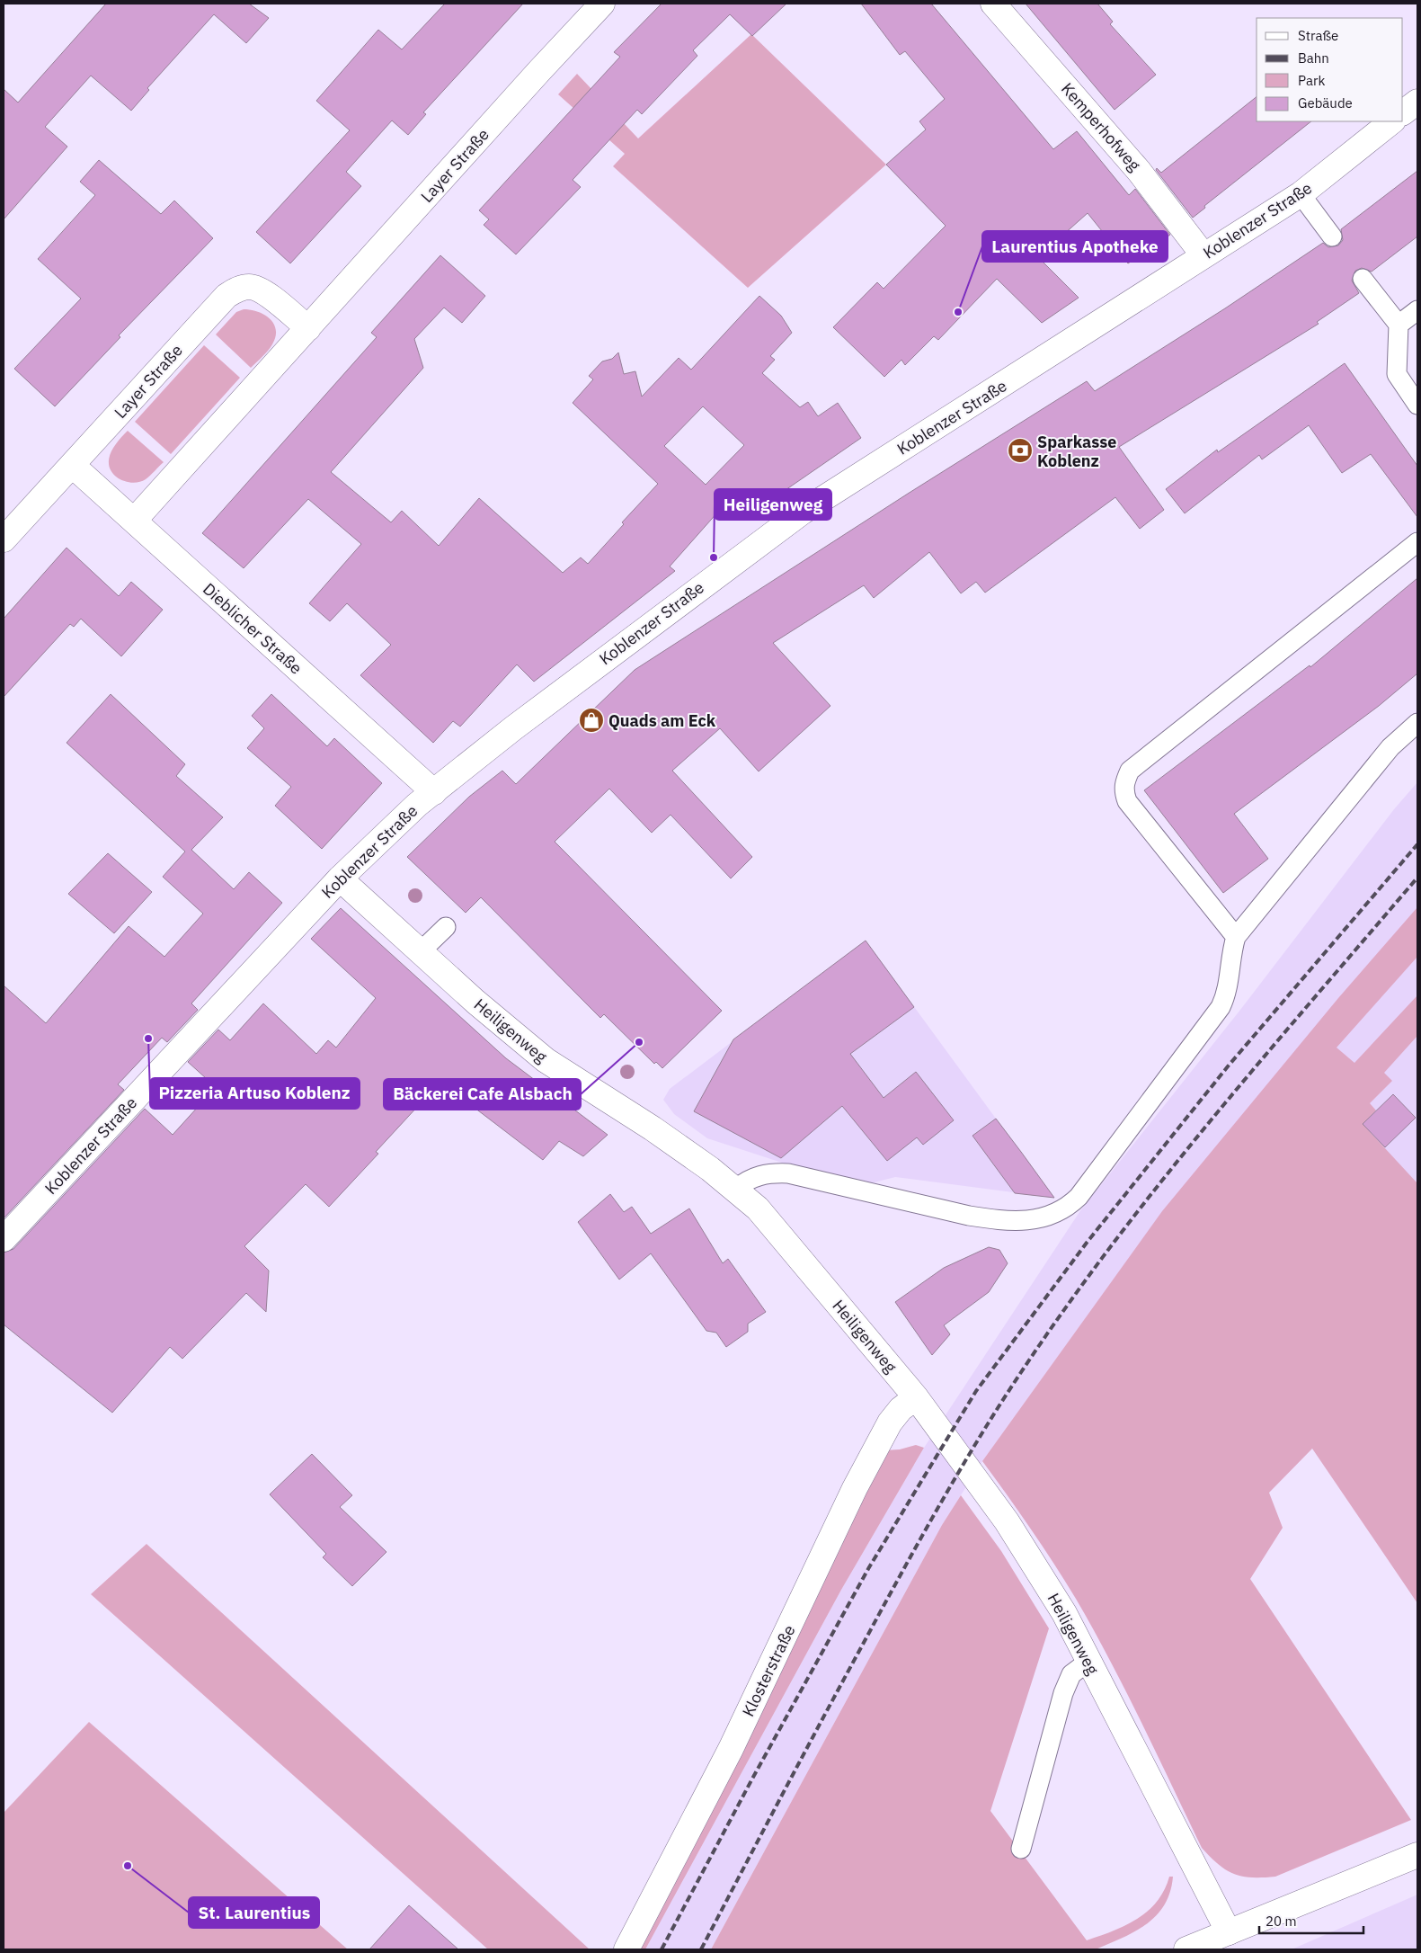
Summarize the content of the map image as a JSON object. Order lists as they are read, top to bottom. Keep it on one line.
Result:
{"streets":{"street":["Kemperhofweg","Layer Straße","Koblenzer Straße","Dieblicher Straße","Heiligenweg","Klosterstraße"]},"crossings":[["Kemperhofweg","Koblenzer Straße"],["Layer Straße","Dieblicher Straße"],["Koblenzer Straße","Dieblicher Straße"],["Koblenzer Straße","Heiligenweg"],["Heiligenweg","Klosterstraße"]],"places":{"other":["Laurentius Apotheke","Heiligenweg","Pizzeria Artuso Koblenz","Bäckerei Cafe Alsbach","St. Laurentius"],"bank":["Sparkasse Koblenz"],"shop":["Quads am Eck"]},"legend":["Straße","Bahn","Park","Gebäude"],"scale_bar":"20 m"}
